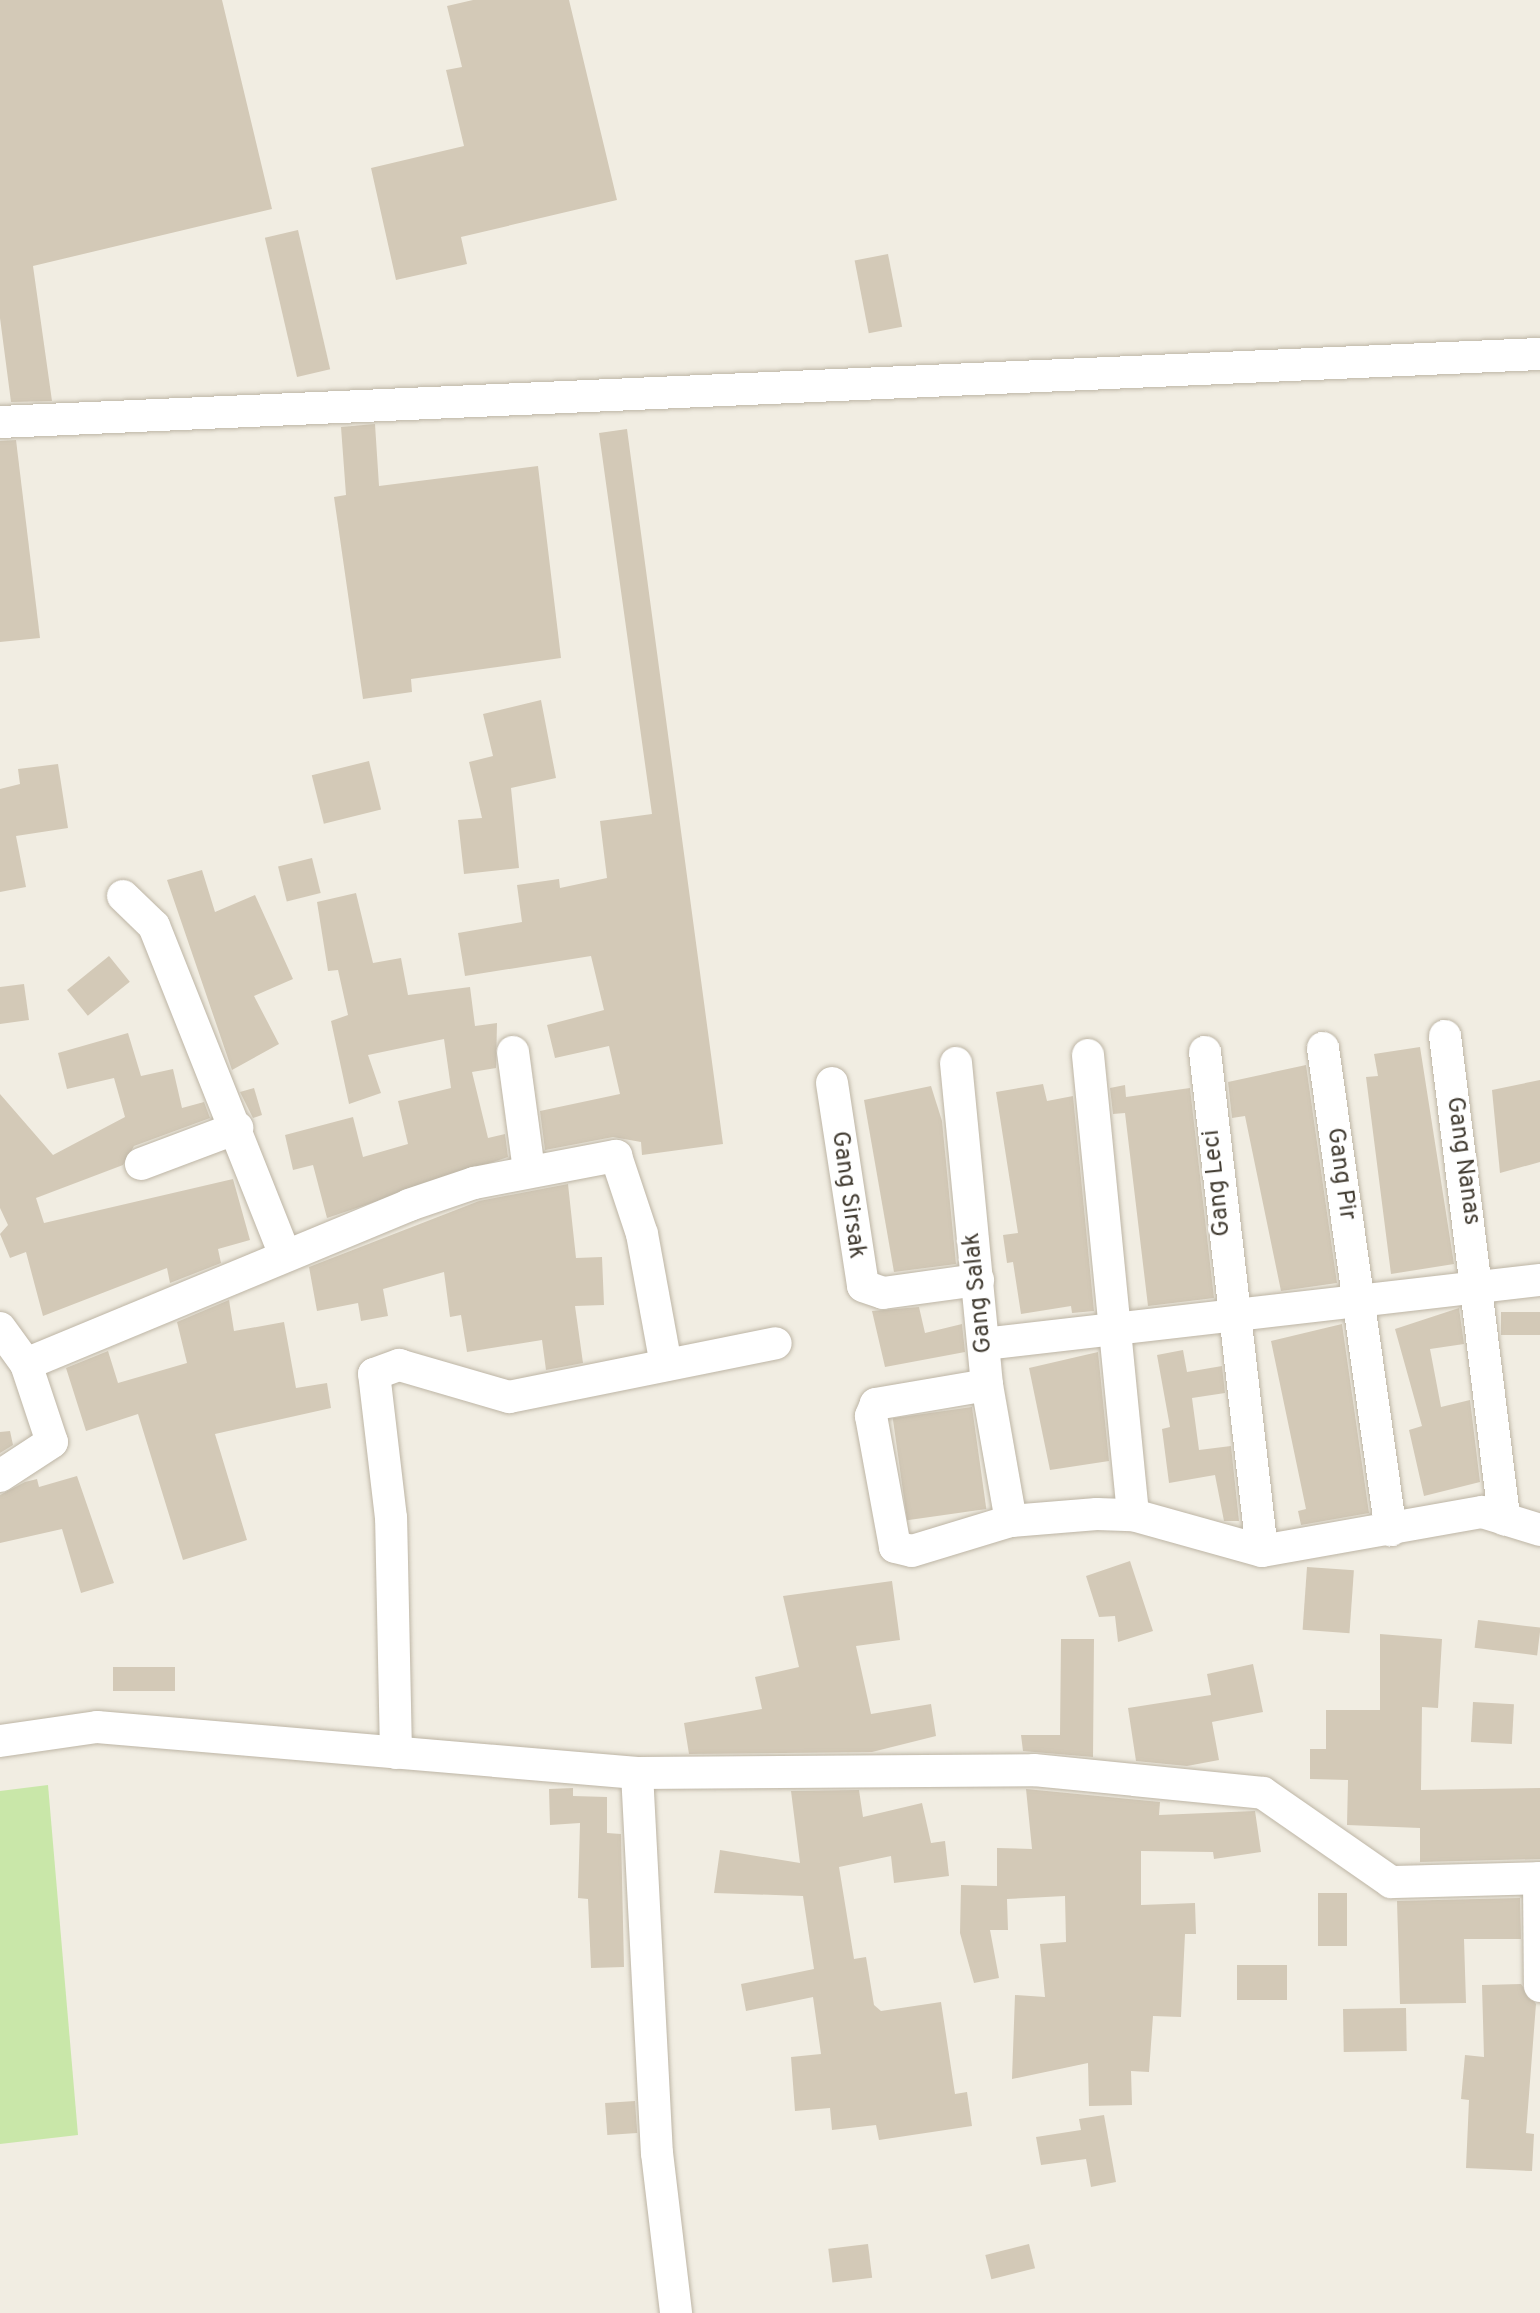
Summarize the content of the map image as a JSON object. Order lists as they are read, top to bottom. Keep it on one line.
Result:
{"streets":{"street":["Gang Nanas","Gang Pir","Gang Leci","Gang Sirsak","Gang Salak"]},"crossings":[["Gang Sirsak","Gang Salak"]]}
